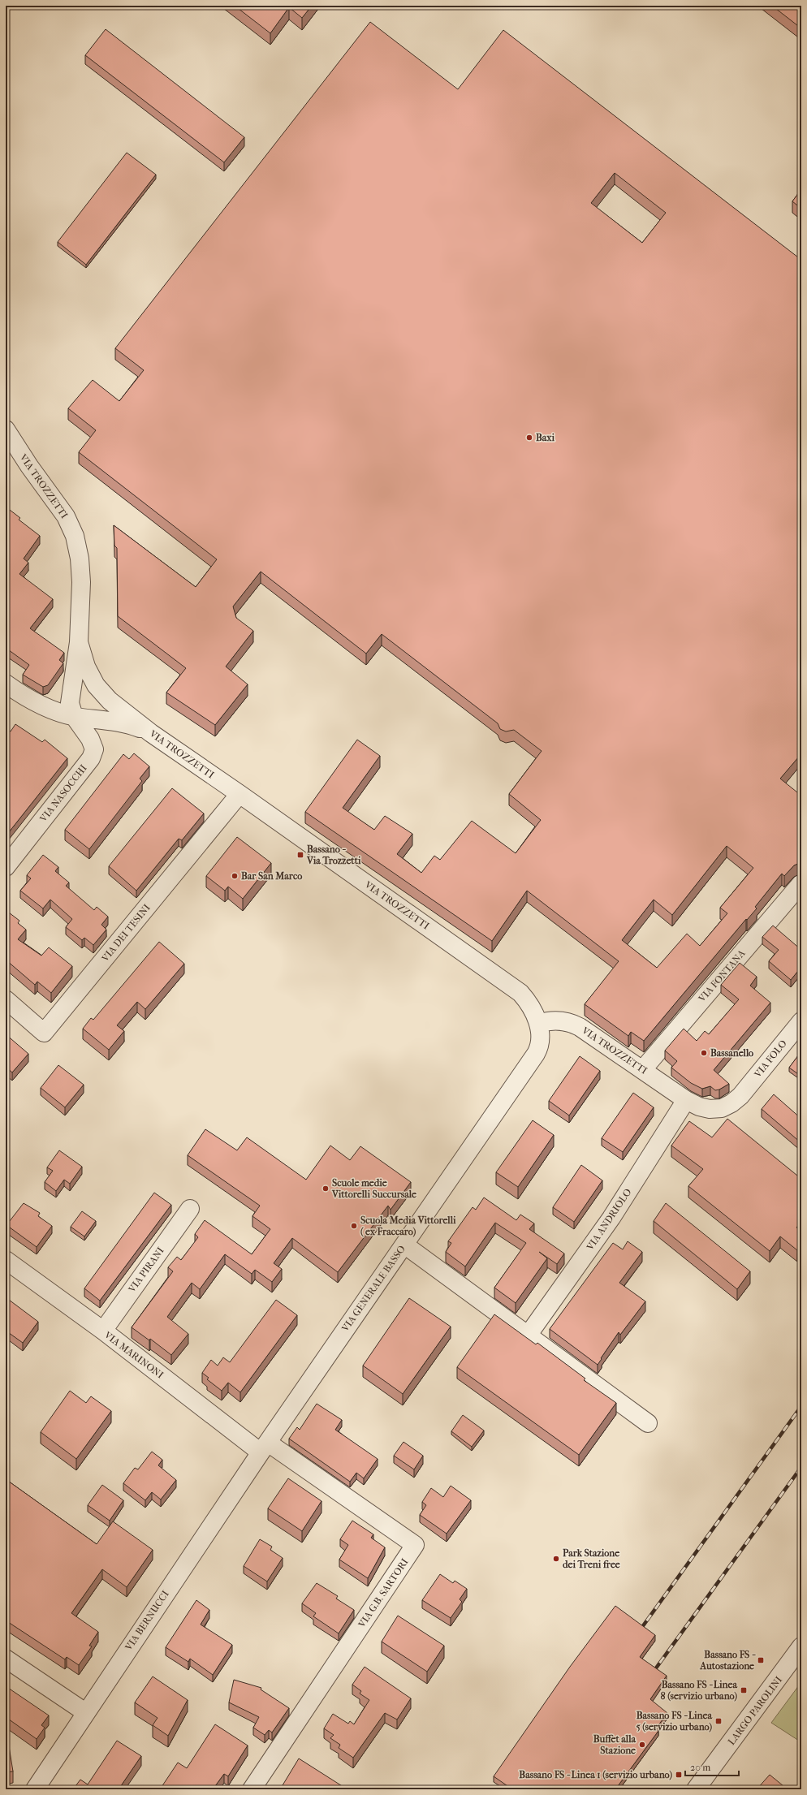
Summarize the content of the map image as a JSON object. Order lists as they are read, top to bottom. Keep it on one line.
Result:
{"streets":{"street":["VIA TROZZETTI","VIA NASOCCHI","VIA DEI TESINI","VIA FONTANA","VIA FOLO","VIA ANDRIOLO","VIA PIRANI","VIA GENERALE BASSO","VIA MARINONI","VIA G.B. SARTORI","VIA BERNUCCI","LARGO PAROLINI"]},"crossings":[["VIA TROZZETTI","VIA NASOCCHI"],["VIA TROZZETTI","VIA DEI TESINI"],["VIA TROZZETTI","VIA FONTANA"],["VIA TROZZETTI","VIA FOLO"],["VIA TROZZETTI","VIA ANDRIOLO"],["VIA TROZZETTI","VIA GENERALE BASSO"],["VIA PIRANI","VIA MARINONI"],["VIA GENERALE BASSO","VIA MARINONI"],["VIA GENERALE BASSO","VIA G.B. SARTORI"],["VIA GENERALE BASSO","VIA BERNUCCI"],["VIA MARINONI","VIA G.B. SARTORI"],["VIA MARINONI","VIA BERNUCCI"],["VIA G.B. SARTORI","VIA BERNUCCI"]],"places":{"other":["Baxi","Bar San Marco","Bassanello","Scuole medie Vittorelli Succursale","Scuola Media Vittorelli ( ex Fraccaro)","Park Stazione dei Treni free","Buffet alla Stazione"],"transit":["Bassano - Via Trozzetti","Bassano FS - Autostazione","Bassano FS - Linea 8 (servizio urbano)","Bassano FS - Linea 5 (servizio urbano)","Bassano FS - Linea 1 (servizio urbano)"]},"scale_bar":"20 m"}
